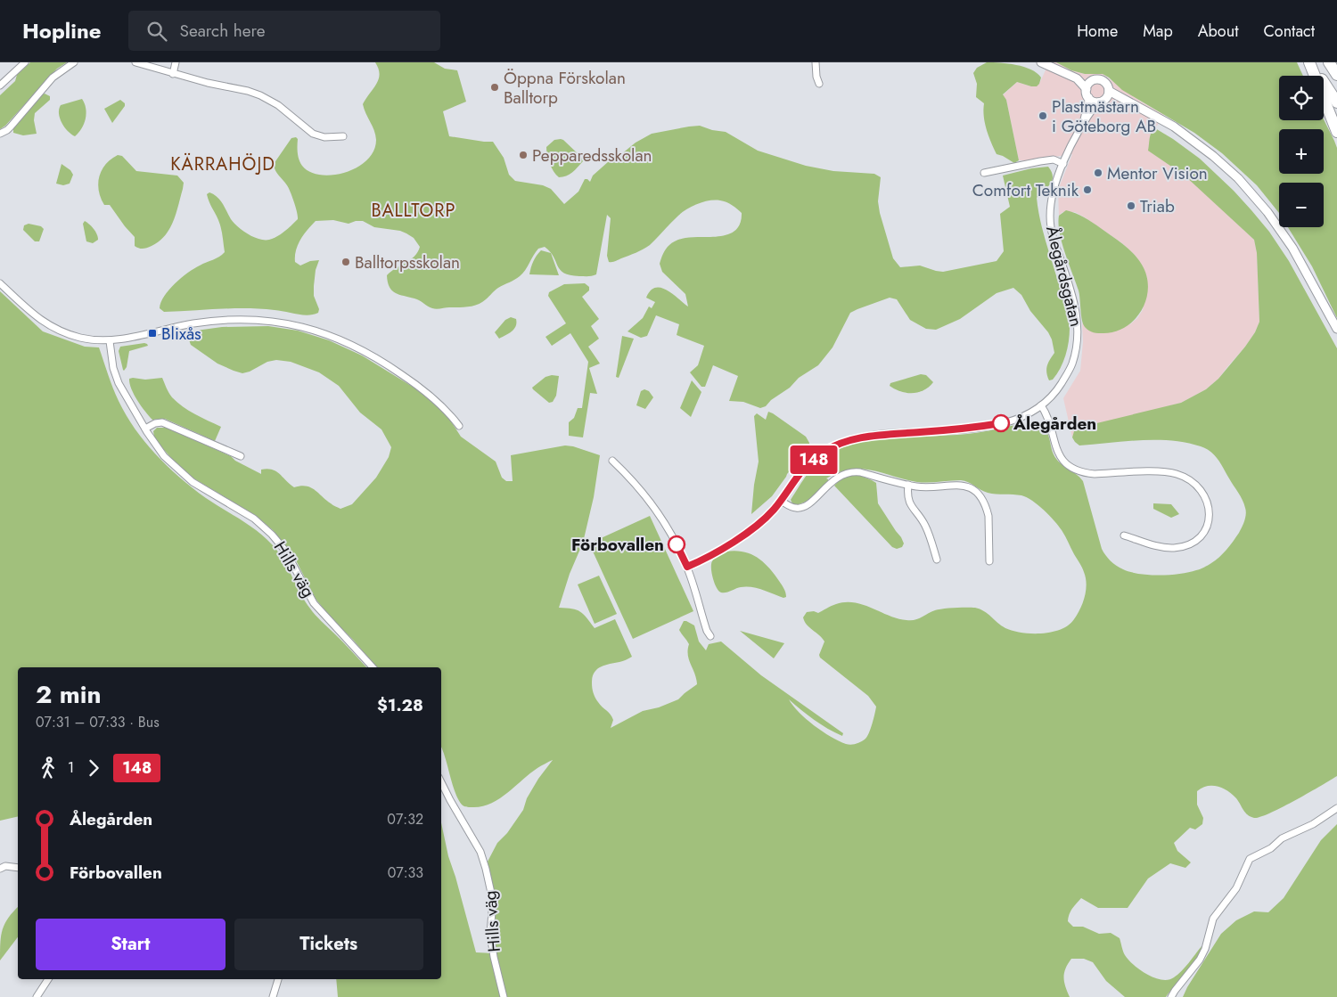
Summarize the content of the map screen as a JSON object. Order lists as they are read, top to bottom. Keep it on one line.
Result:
{"streets":{"street":["Ålegårdsgatan","Hills väg"]},"districts":["KÄRRAHÖJD","BALLTORP"],"places":{"other":["Öppna Förskolan Balltorp","Plastmästarn i Göteborg AB","Pepparedsskolan","Mentor Vision","Comfort Teknik","Triab","Balltorpsskolan","Ålegården","Förbovallen"],"transit":["Blixås"]},"lines":["bus line 148"],"page":{"header":"Hopline","search":"Search here","nav":["Home","Map","About","Contact"],"on_map":"148","map_buttons":["+","−"],"heading":["2 min","07:31 – 07:33 · Bus","$1.28"],"legs":["1","148"],"list":[{"name":"Ålegården","value":"07:32"},{"name":"Förbovallen","value":"07:33"}],"buttons":["Start","Tickets"]}}
